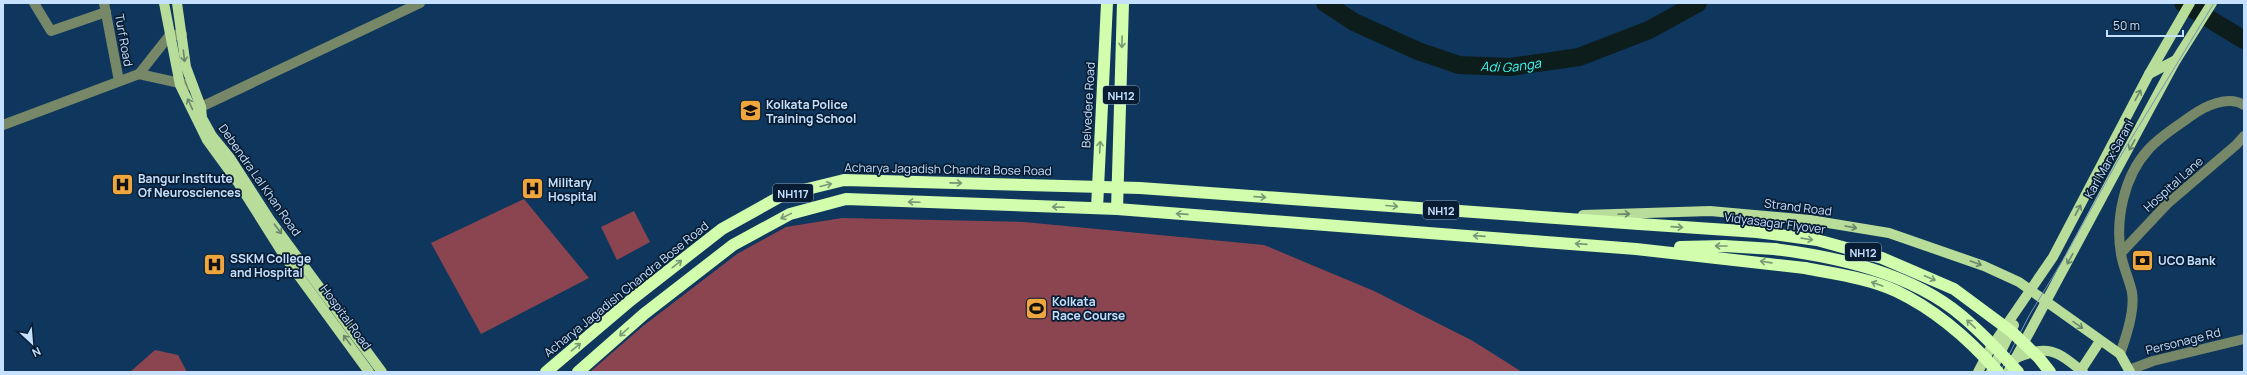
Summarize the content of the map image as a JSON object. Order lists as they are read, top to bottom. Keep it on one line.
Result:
{"streets":{"highway":["NH12","Belvedere Road","Acharya Jagadish Chandra Bose Road","NH117","Vidyasagar Flyover"],"main road":["Karl Marx Sarani","Debendra Lal Khan Road","Strand Road","Hospital Road"],"street":["Turf Road","Hospital Lane","Personage Rd"]},"crossings":[["NH12","Belvedere Road"],["NH12","Acharya Jagadish Chandra Bose Road"],["NH12","Strand Road"],["NH12","Vidyasagar Flyover"],["Belvedere Road","Acharya Jagadish Chandra Bose Road"],["Karl Marx Sarani","Strand Road"],["Strand Road","Vidyasagar Flyover"]],"one_way":["Debendra Lal Khan Road","Strand Road","Hospital Road"],"water":["Adi Ganga"],"places":{"school or university":["Kolkata Police Training School"],"hospital":["Bangur Institute Of Neurosciences","Military Hospital","SSKM College and Hospital"],"bank":["UCO Bank"],"sports":["Kolkata Race Course"]},"scale_bar":"50 m","north":"bottom right"}
